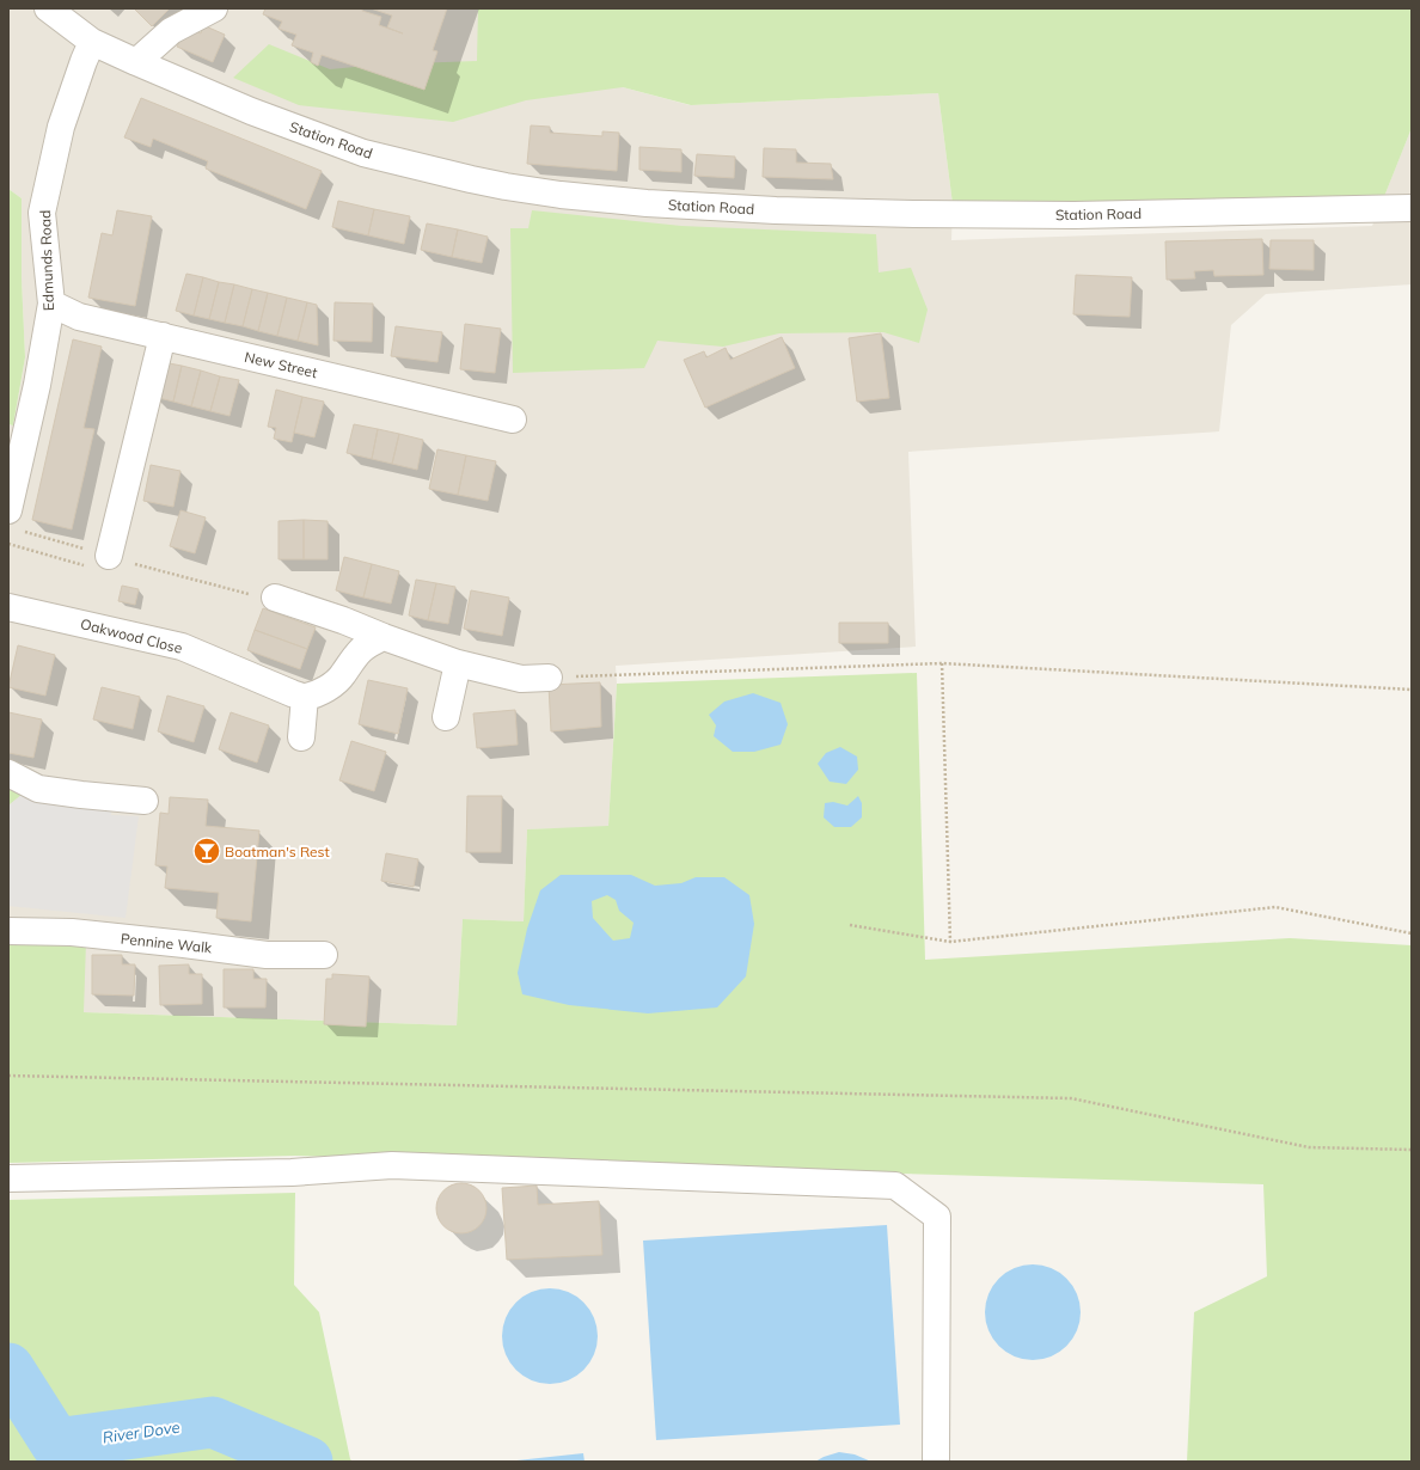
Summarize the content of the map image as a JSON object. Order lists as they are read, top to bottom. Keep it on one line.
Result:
{"streets":{"street":["Station Road","Edmunds Road","New Street","Oakwood Close","Pennine Walk"]},"crossings":[["Station Road","Edmunds Road"],["Edmunds Road","New Street"]],"water":["River Dove"],"places":{"bar":["Boatman's Rest"]}}
